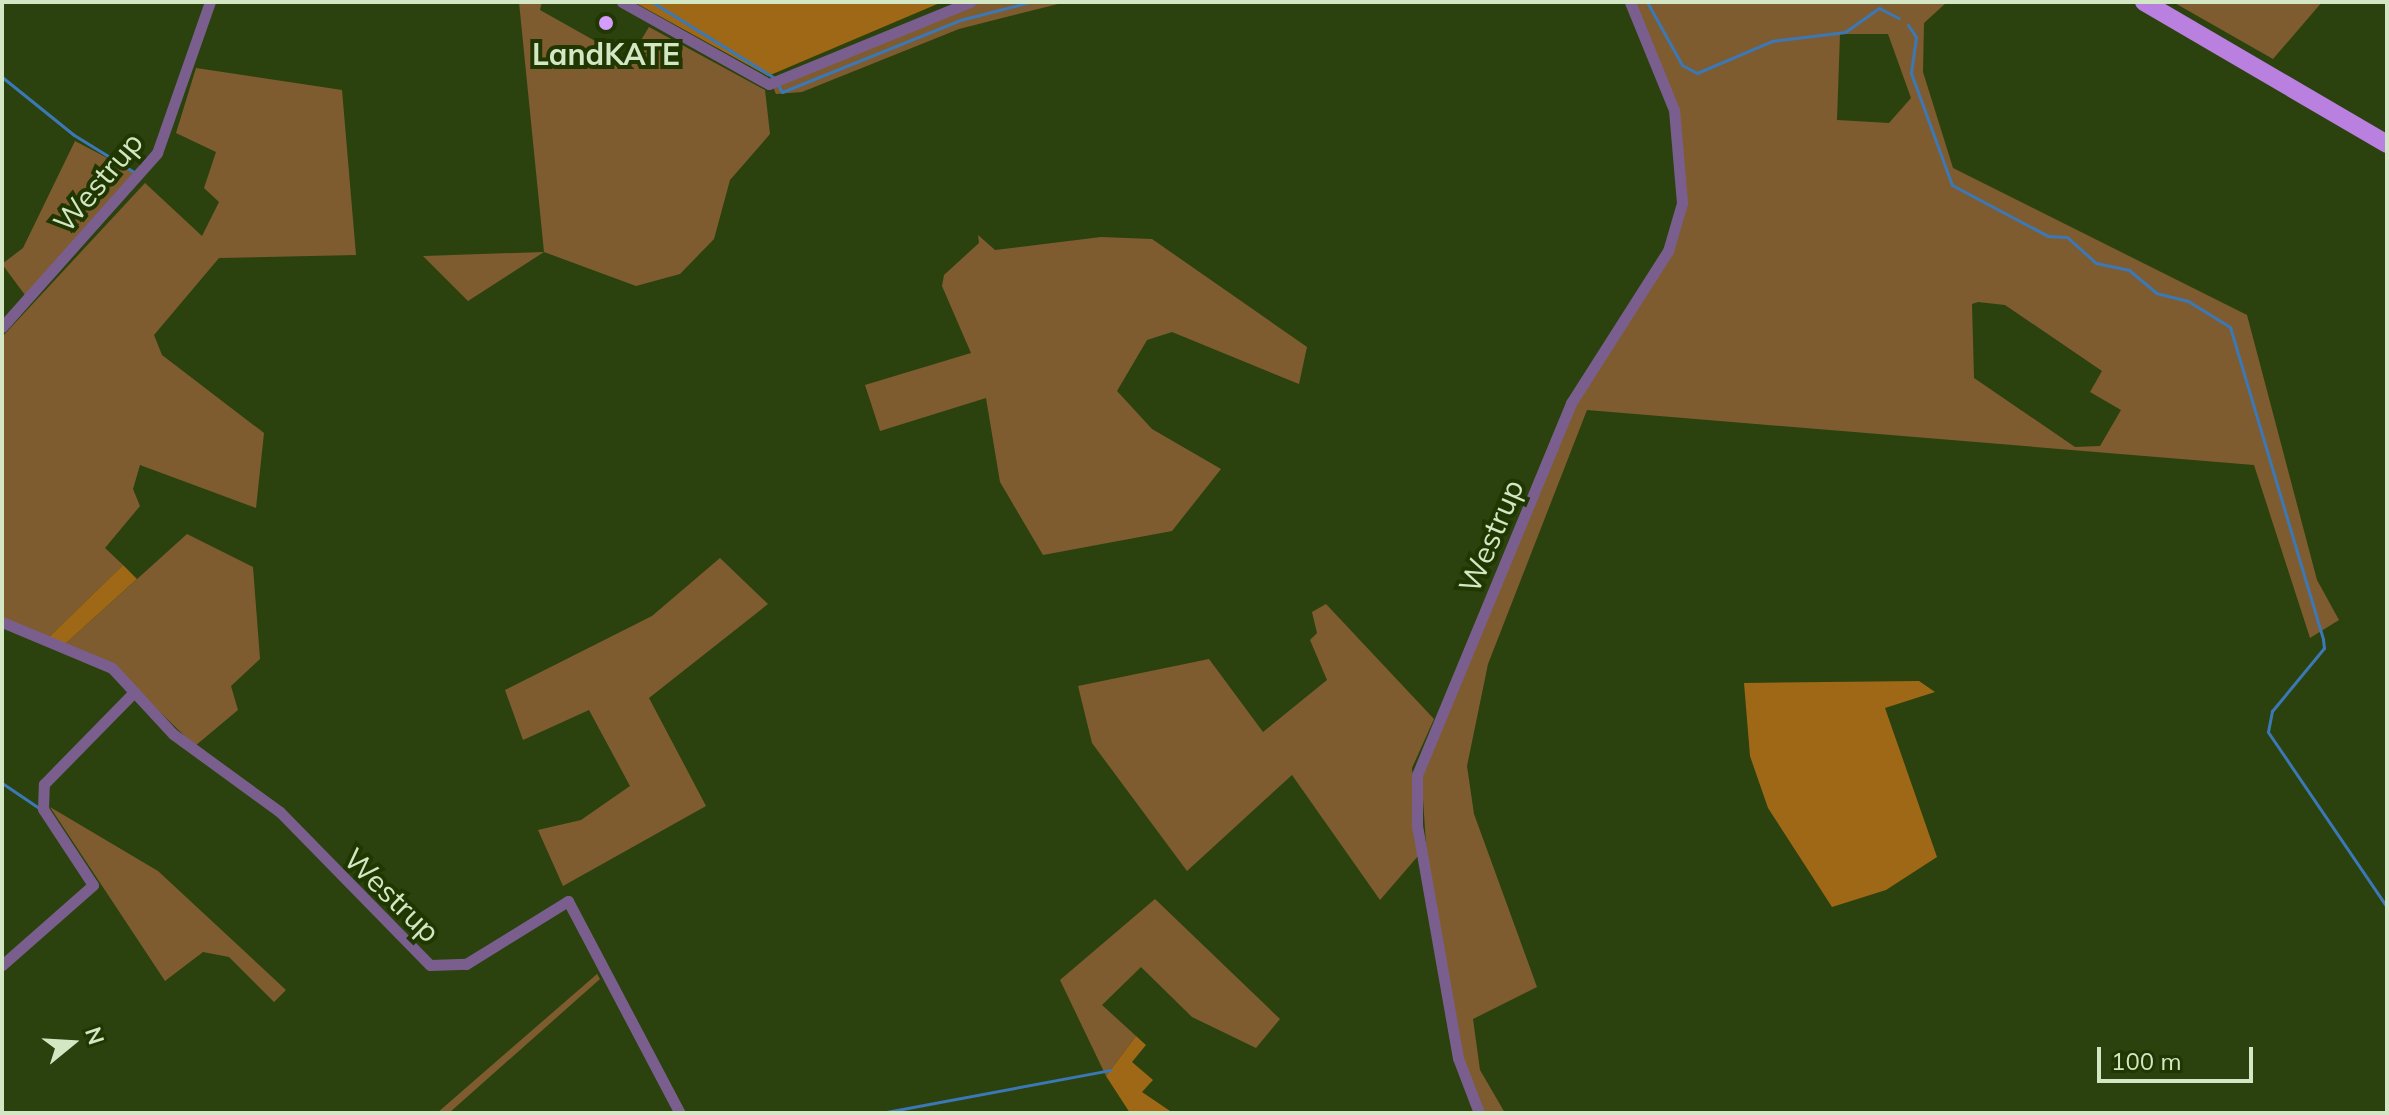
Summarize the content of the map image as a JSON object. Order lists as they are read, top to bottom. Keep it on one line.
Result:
{"streets":{"street":["Westrup"]},"places":["LandKATE"],"scale_bar":"100 m","north":"right"}
